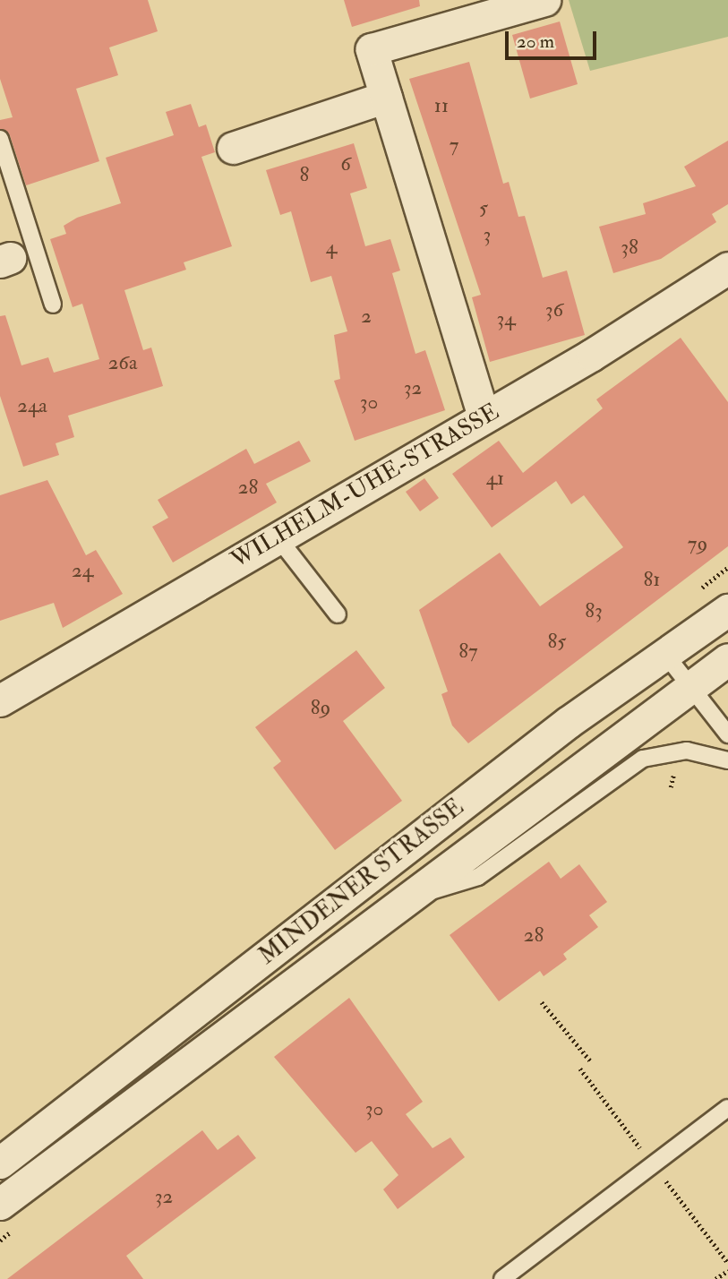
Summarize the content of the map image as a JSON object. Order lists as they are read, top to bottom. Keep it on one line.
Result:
{"streets":{"street":["WILHELM-UHE-STRASSE","MINDENER STRASSE"]},"house_numbers":["11","7","6","8","5","3","4","38","36","2","34","26a","32","30","24a","41","28","79","24","81","83","85","87","89","28","30","32"],"scale_bar":"20 m"}
